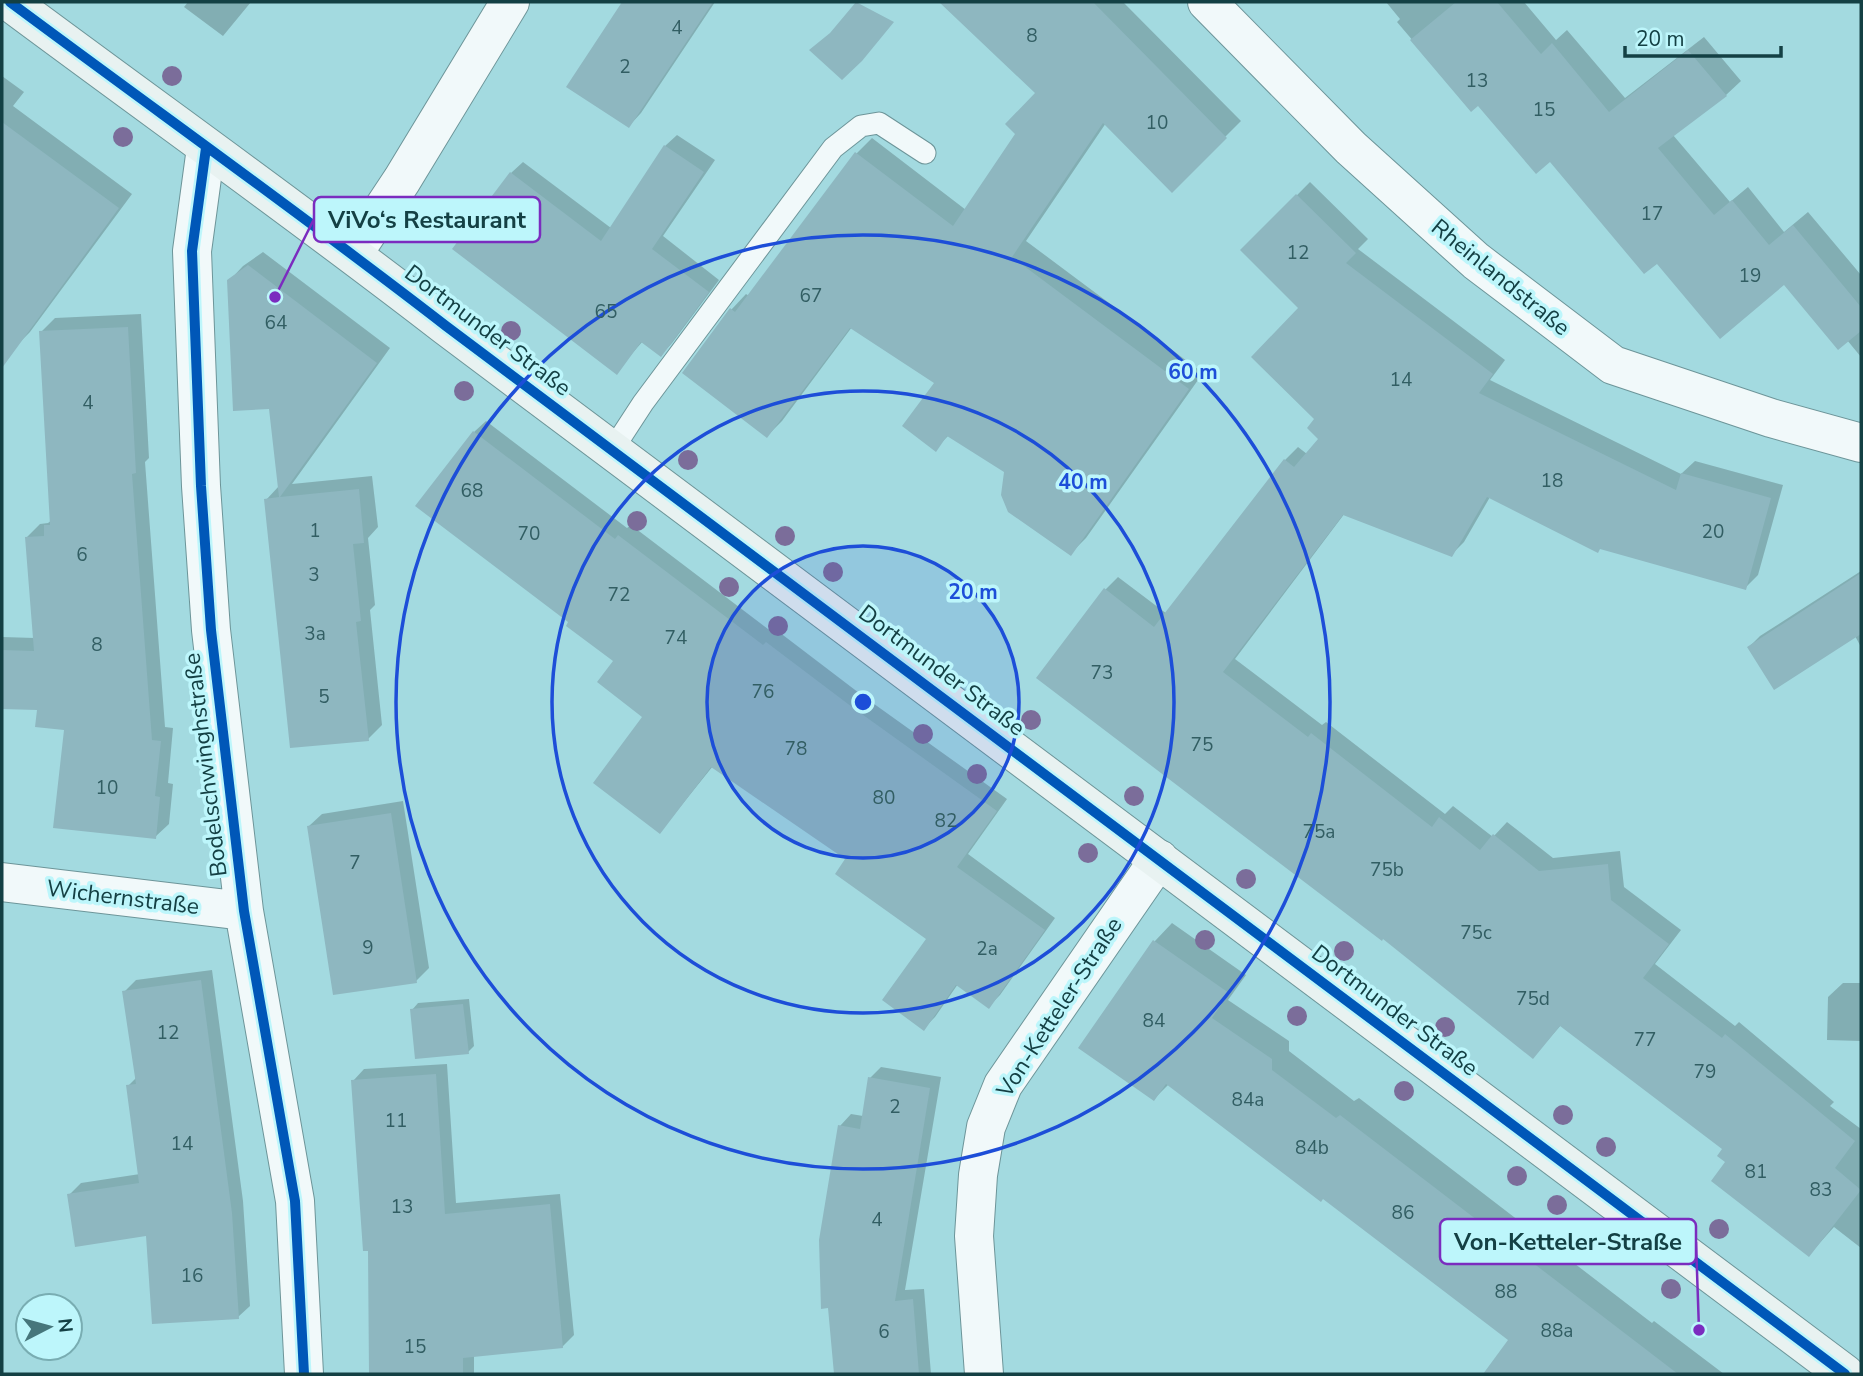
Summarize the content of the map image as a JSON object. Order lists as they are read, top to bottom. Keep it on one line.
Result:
{"streets":{"street":["Rheinlandstraße","Dortmunder Straße","Bodelschwinghstraße","Wichernstraße","Von-Ketteler-Straße"]},"crossings":[["Dortmunder Straße","Bodelschwinghstraße"],["Dortmunder Straße","Von-Ketteler-Straße"],["Bodelschwinghstraße","Wichernstraße"]],"places":["ViVo‘s Restaurant","Von-Ketteler-Straße"],"house_numbers":["4","8","2","13","15","10","17","12","19","67","65","64","14","4","18","68","1","20","70","6","3","72","3a","74","8","73","76","5","75","78","10","80","82","75a","7","75b","75c","9","2a","75d","84","12","77","79","84a","2","11","14","84b","81","83","13","86","4","16","88","88a","6","15"],"scale_bar":"20 m","north":"right","rings":["60 m","40 m","20 m"]}
